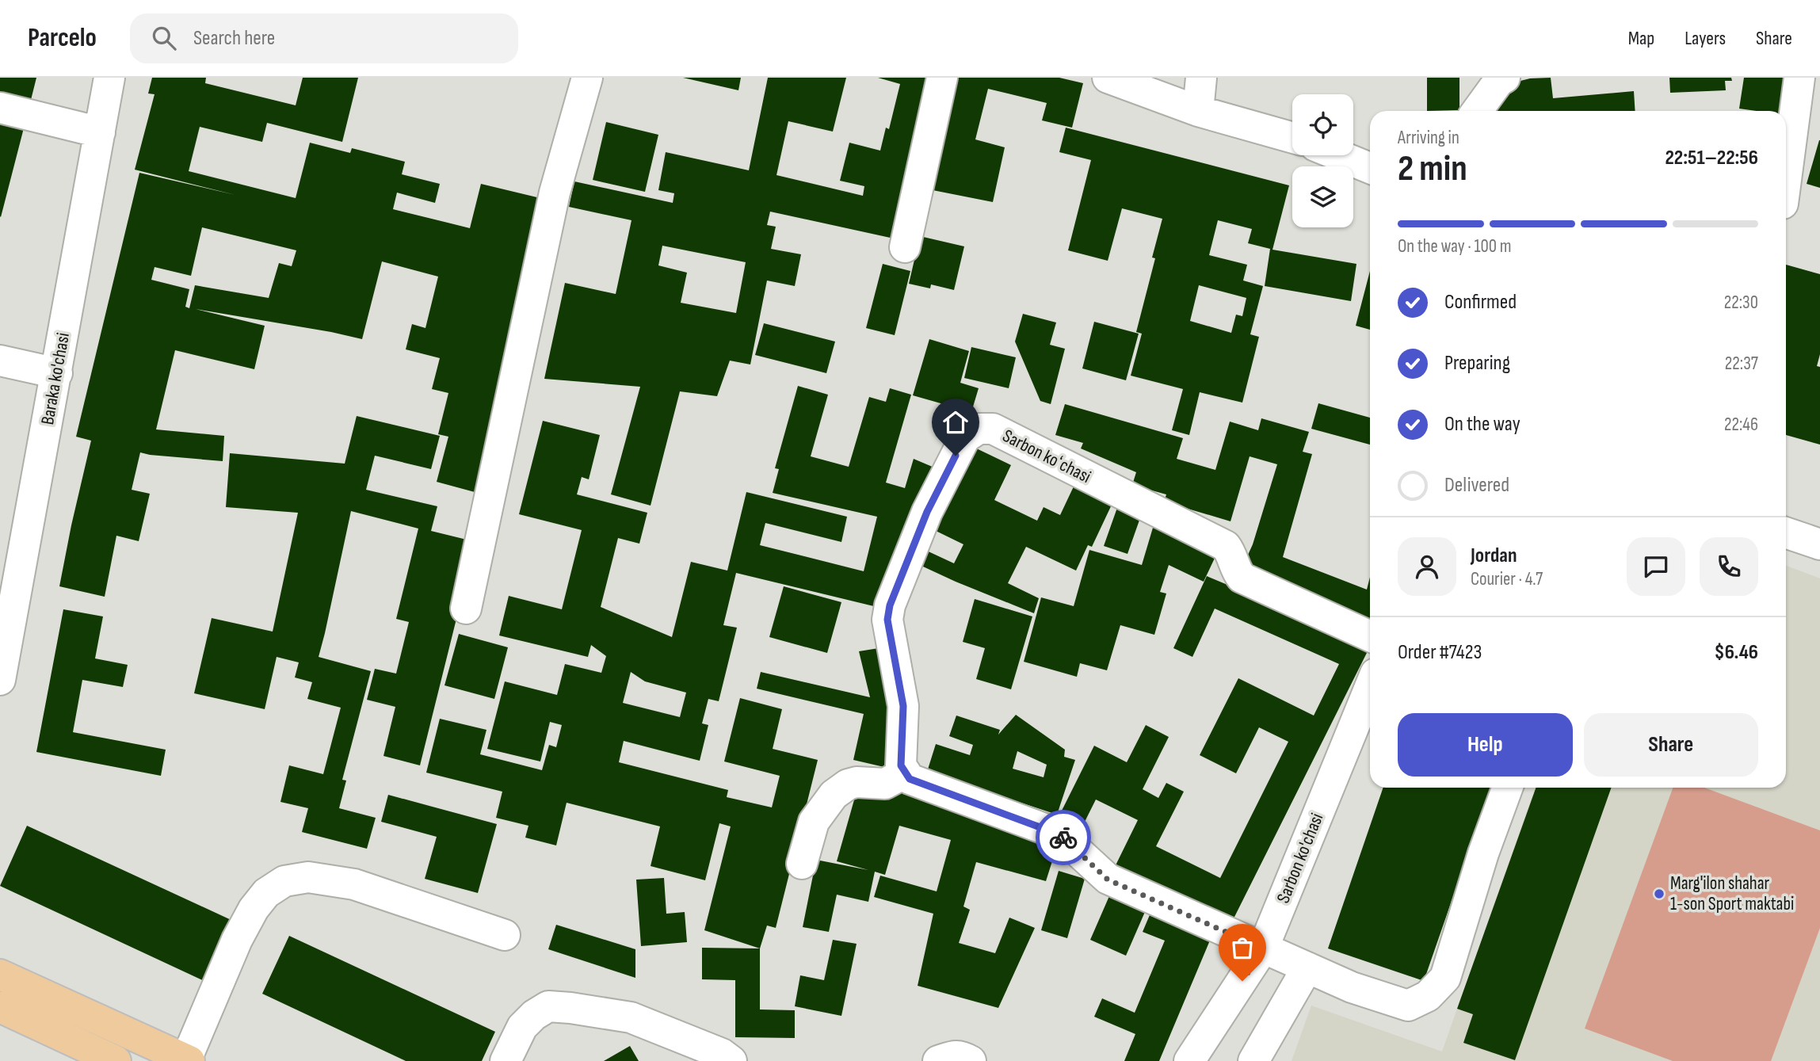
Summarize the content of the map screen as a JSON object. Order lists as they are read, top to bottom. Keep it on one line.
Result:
{"streets":{"street":["Baraka ko'chasi","Sarbon koʻchasi","Sarbon ko'chasi"]},"places":["Marg'ilon shahar 1-son Sport maktabi"],"page":{"header":"Parcelo","search":"Search here","nav":["Map","Layers","Share"],"heading":["2 min","Arriving in","22:51–22:56"],"panel":["Jordan","Courier · 4.7","Order #7423","$6.46"],"bar":"On the way · 100 m","list":[["Confirmed","22:30"],["Preparing","22:37"],["On the way","22:46"],"Delivered"],"buttons":["Help","Share"]}}
